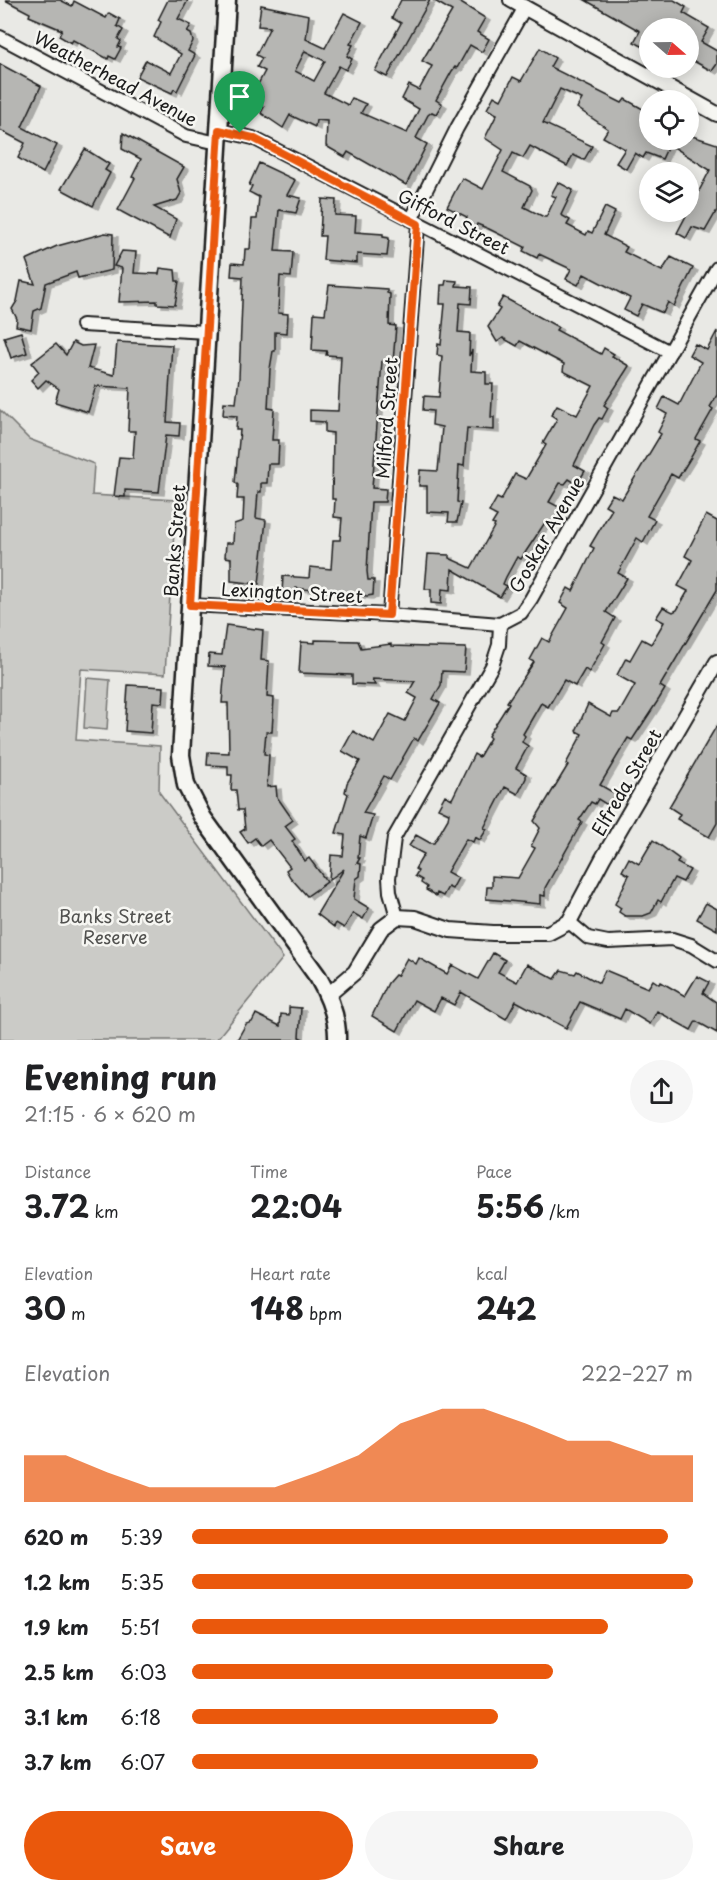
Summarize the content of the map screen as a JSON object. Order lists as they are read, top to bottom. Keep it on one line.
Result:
{"streets":{"main road":["Banks Street"],"street":["Weatherhead Avenue","Gifford Street","Milford Street","Goskar Avenue","Lexington Street","Elfreda Street"]},"crossings":[["Weatherhead Avenue","Gifford Street"],["Weatherhead Avenue","Banks Street"],["Gifford Street","Milford Street"],["Gifford Street","Goskar Avenue"],["Gifford Street","Banks Street"],["Milford Street","Lexington Street"],["Goskar Avenue","Lexington Street"],["Banks Street","Lexington Street"]],"parks":["Banks Street Reserve"],"north":"right","page":{"heading":["Evening run","21:15 · 6 × 620 m"],"stats":[["Distance","3.72 km"],["Time","22:04"],["Pace","5:56 /km"],["Elevation","30 m"],["Heart rate","148 bpm"],["kcal","242"]],"chart":["Elevation","222–227 m"],"list":[{"name":"620 m","note":"5:39"},{"name":"1.2 km","note":"5:35"},{"name":"1.9 km","note":"5:51"},{"name":"2.5 km","note":"6:03"},{"name":"3.1 km","note":"6:18"},{"name":"3.7 km","note":"6:07"}],"buttons":["Save","Share"]}}
